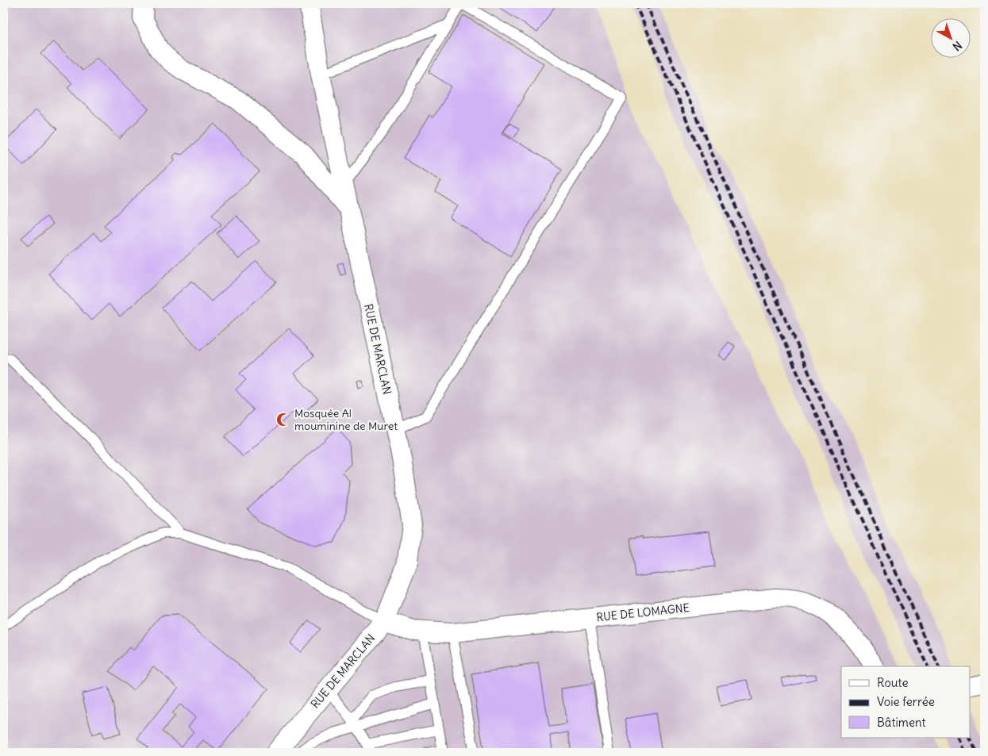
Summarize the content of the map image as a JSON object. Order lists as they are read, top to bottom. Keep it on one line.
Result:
{"streets":{"street":["RUE DE MARCLAN","RUE DE LOMAGNE"]},"crossings":[["RUE DE MARCLAN","RUE DE LOMAGNE"]],"places":{"mosque":["Mosquée Al mouminine de Muret"]},"legend":["Route","Voie ferrée","Bâtiment"],"north":"bottom right"}
